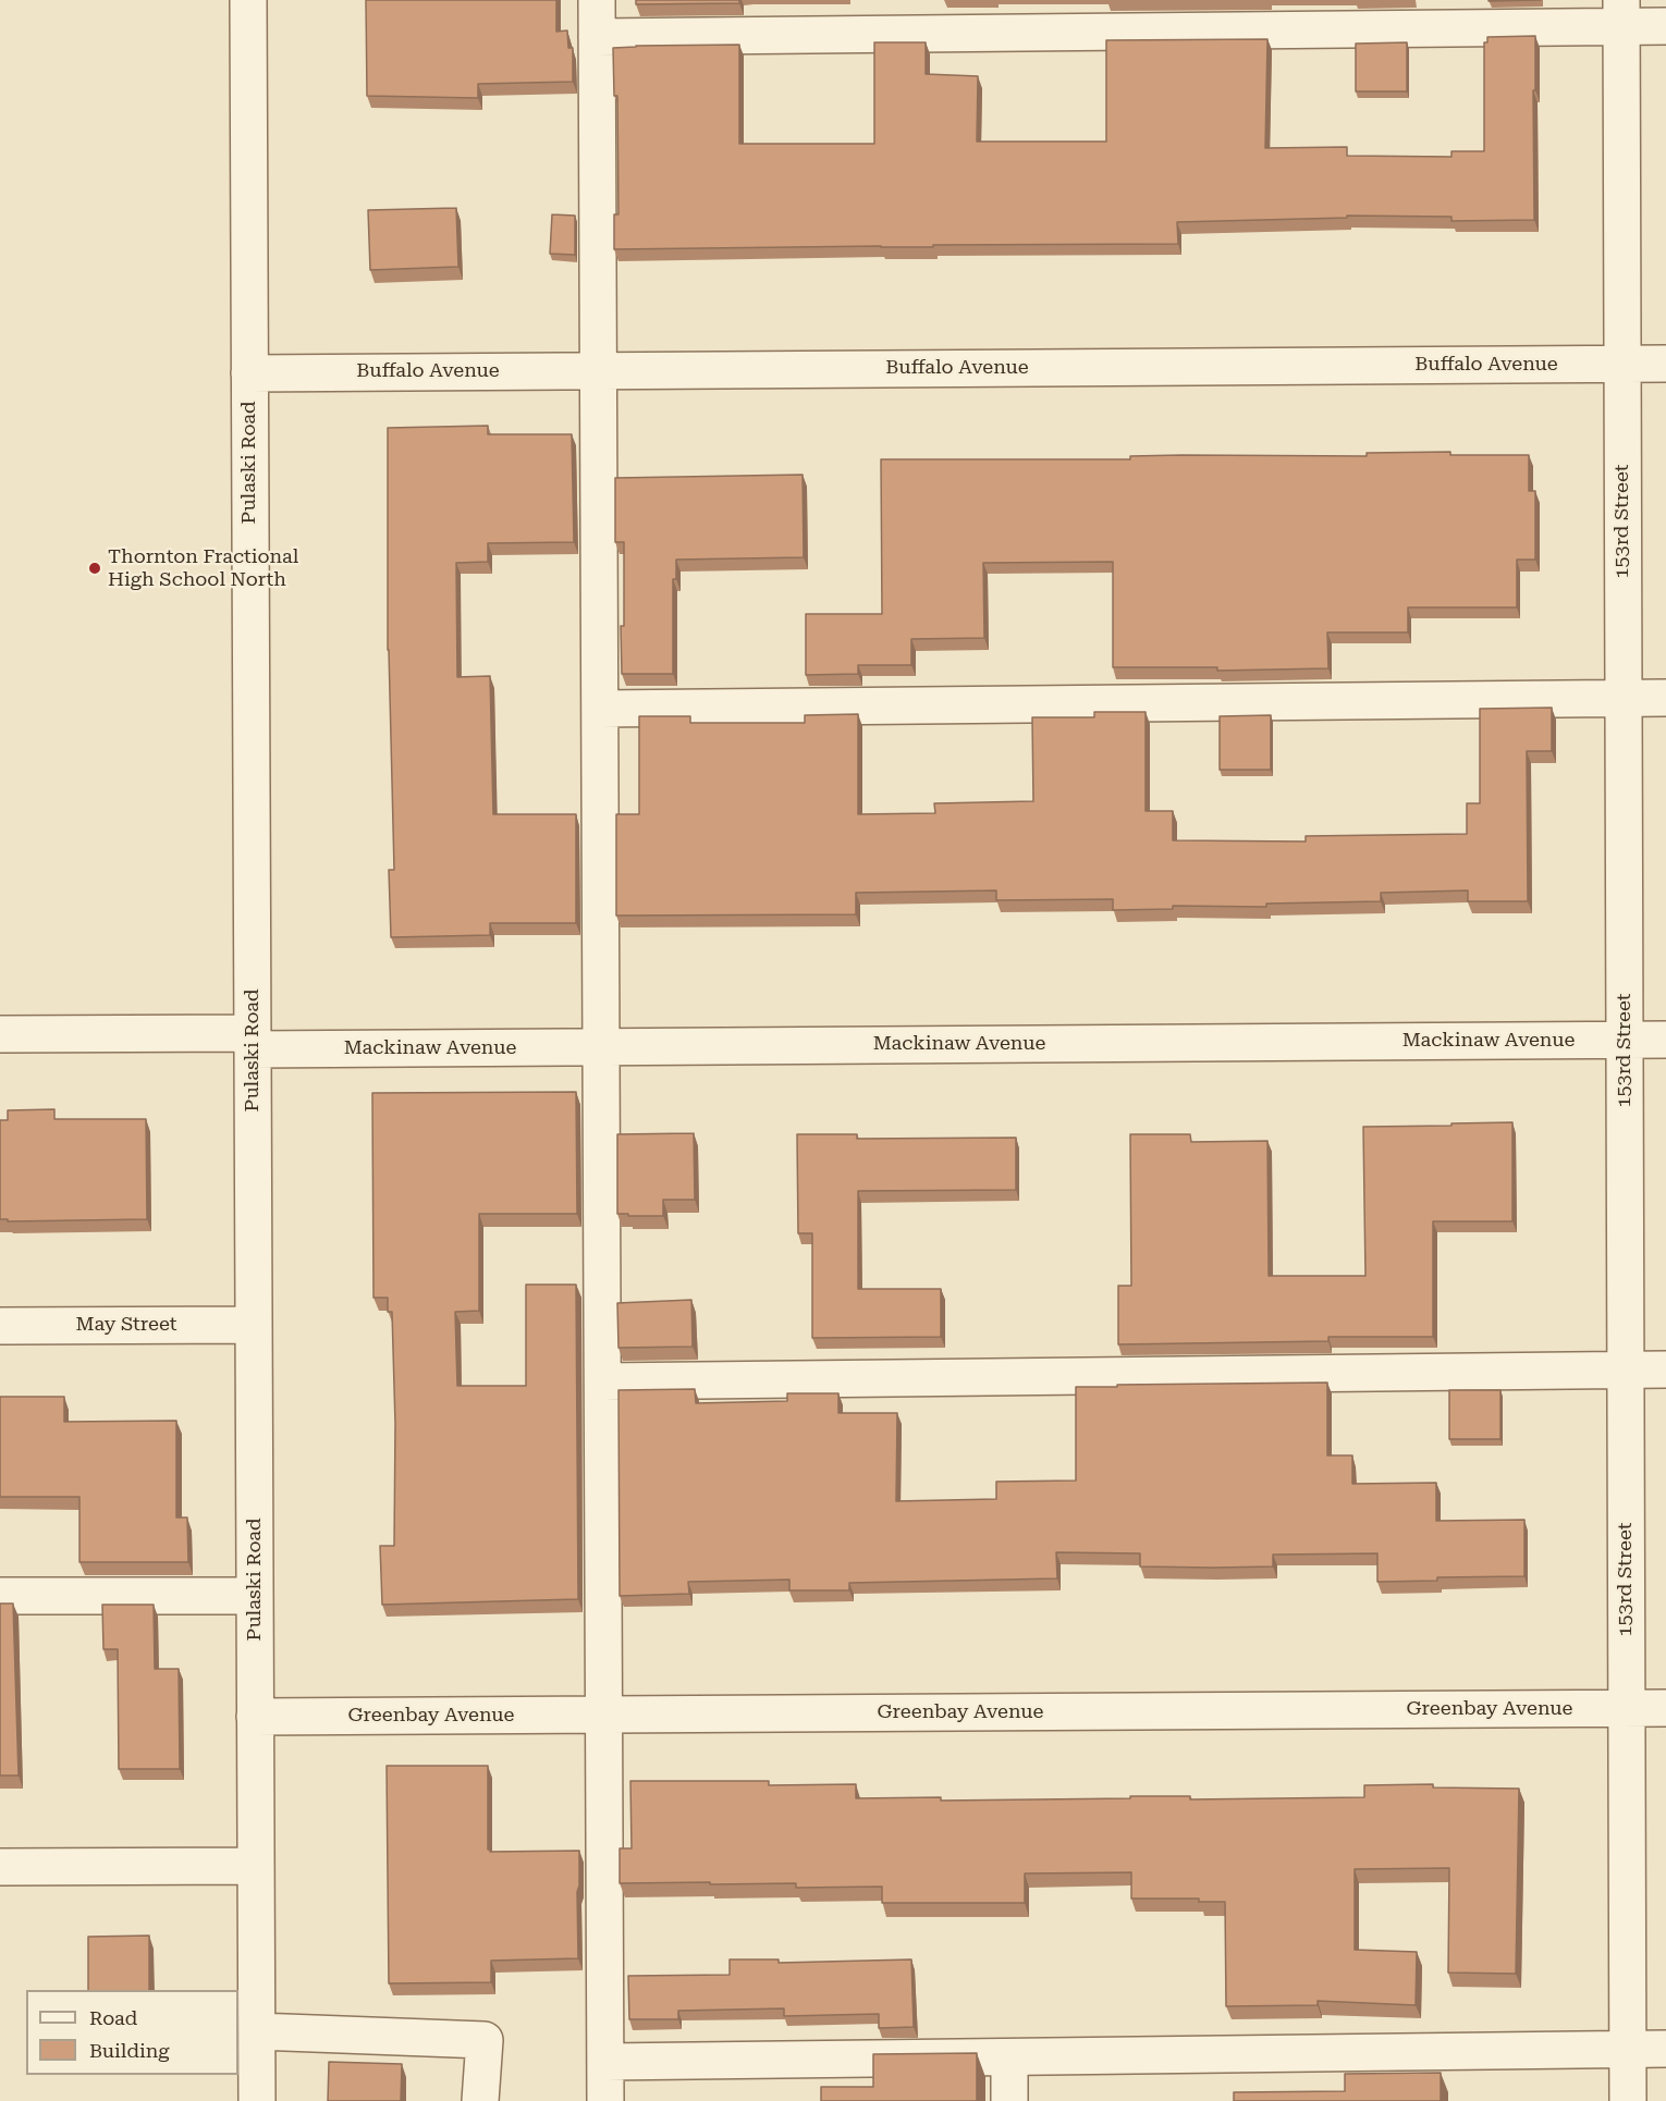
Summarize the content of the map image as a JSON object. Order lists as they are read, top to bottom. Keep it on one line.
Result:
{"streets":{"street":["Buffalo Avenue","Pulaski Road","153rd Street","Mackinaw Avenue","May Street","Greenbay Avenue"]},"crossings":[["Buffalo Avenue","Pulaski Road"],["Buffalo Avenue","153rd Street"],["Pulaski Road","Mackinaw Avenue"],["Pulaski Road","May Street"],["Pulaski Road","Greenbay Avenue"],["153rd Street","Mackinaw Avenue"],["153rd Street","Greenbay Avenue"]],"places":["Thornton Fractional High School North"],"legend":["Road","Building"]}
